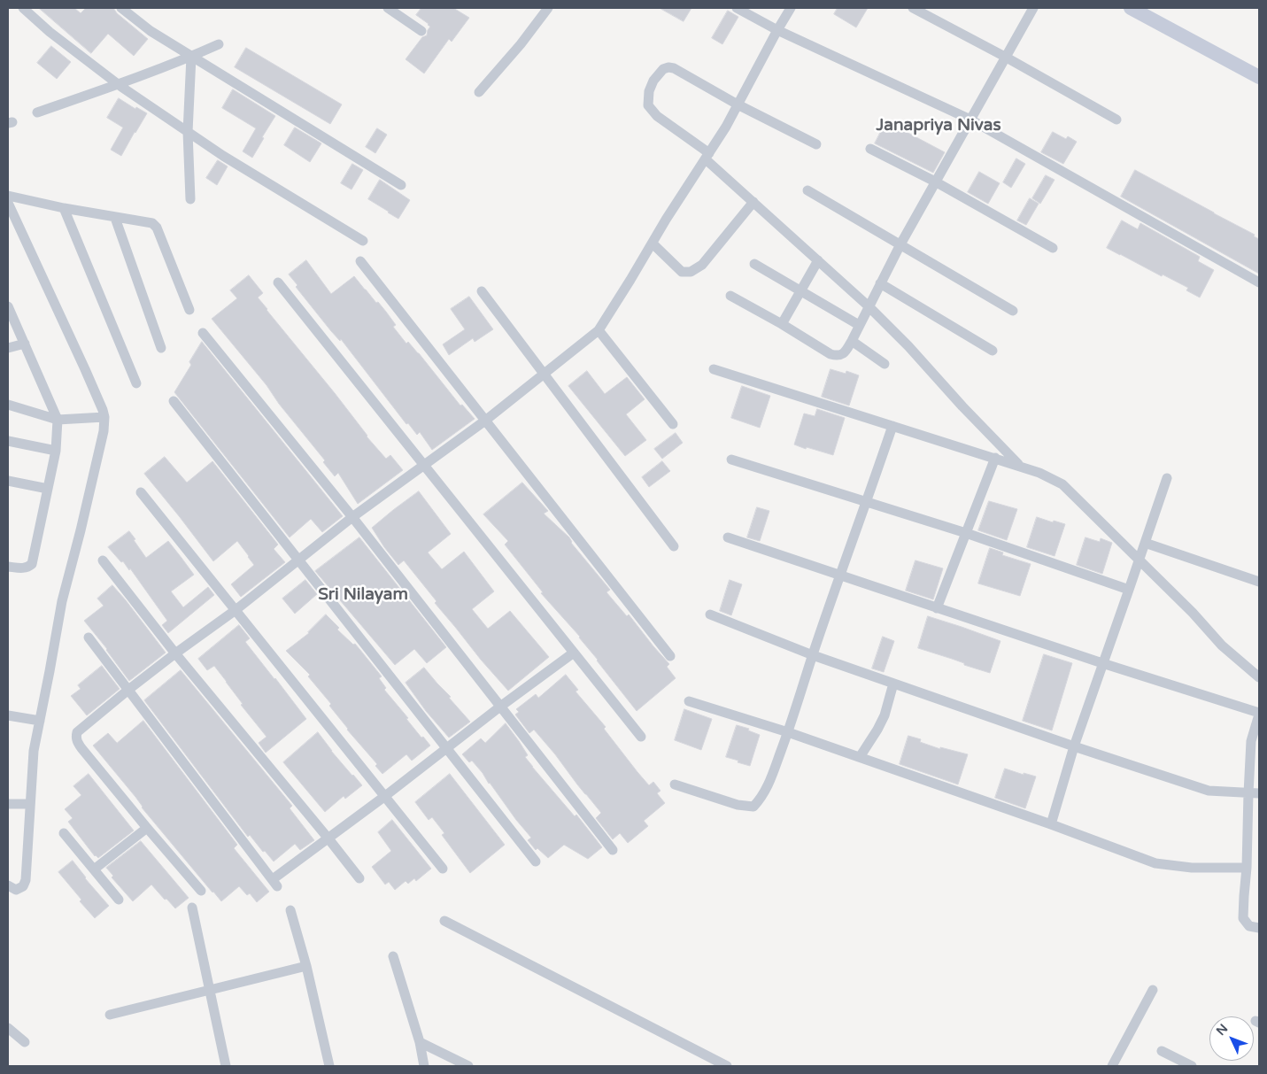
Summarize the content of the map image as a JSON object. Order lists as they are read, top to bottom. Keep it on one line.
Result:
{"districts":["Janapriya Nivas","Sri Nilayam"],"north":"top left"}
